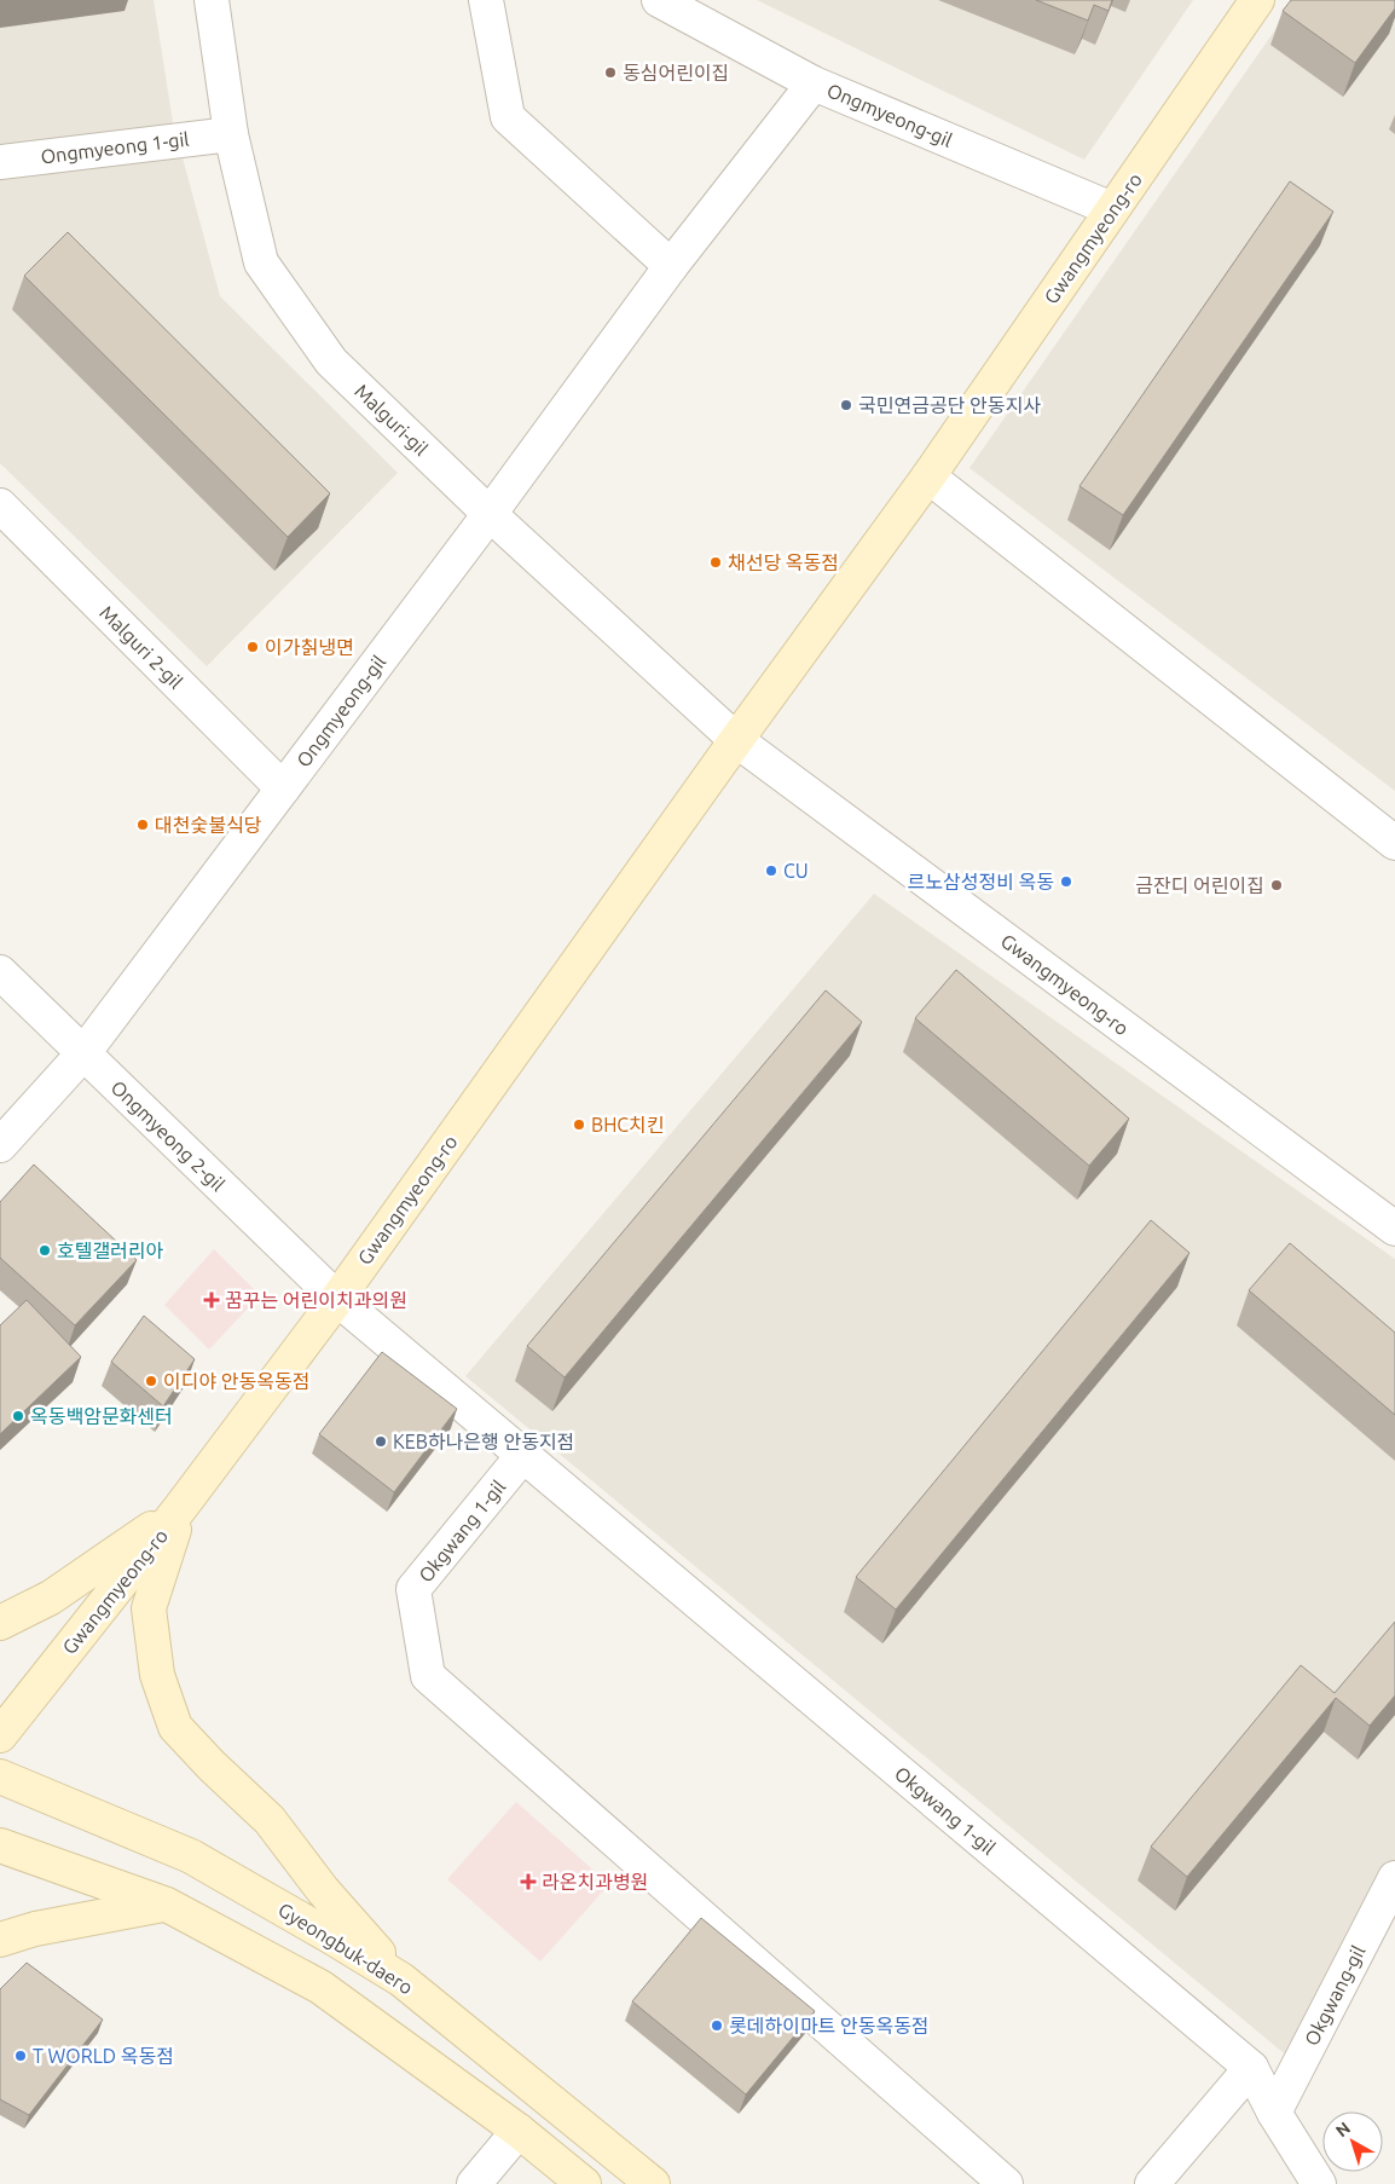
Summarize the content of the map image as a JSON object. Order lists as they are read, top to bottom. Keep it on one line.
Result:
{"streets":{"street":["Ongmyeong-gil","Ongmyeong 1-gil","Gwangmyeong-ro","Malguri-gil","Malguri 2-gil","Ongmyeong 2-gil","Okgwang 1-gil","Gyeongbuk-daero","Okgwang-gil"]},"crossings":[["Ongmyeong-gil","Gwangmyeong-ro"],["Ongmyeong-gil","Malguri-gil"],["Ongmyeong-gil","Malguri 2-gil"],["Ongmyeong-gil","Ongmyeong 2-gil"],["Ongmyeong 1-gil","Malguri-gil"],["Gwangmyeong-ro","Malguri-gil"],["Gwangmyeong-ro","Ongmyeong 2-gil"],["Gwangmyeong-ro","Okgwang 1-gil"],["Ongmyeong 2-gil","Okgwang 1-gil"]],"places":{"other":["동심어린이집","국민연금공단 안동지사","채선당 옥동점","이가칡냉면","대천숯불식당","CU","르노삼성정비 옥동","금잔디 어린이집","BHC치킨","호텔갤러리아","이디야 안동옥동점","옥동백암문화센터","KEB하나은행 안동지점","롯데하이마트 안동옥동점","T WORLD 옥동점"],"health":["꿈꾸는 어린이치과의원","라온치과병원"]},"north":"top left"}
